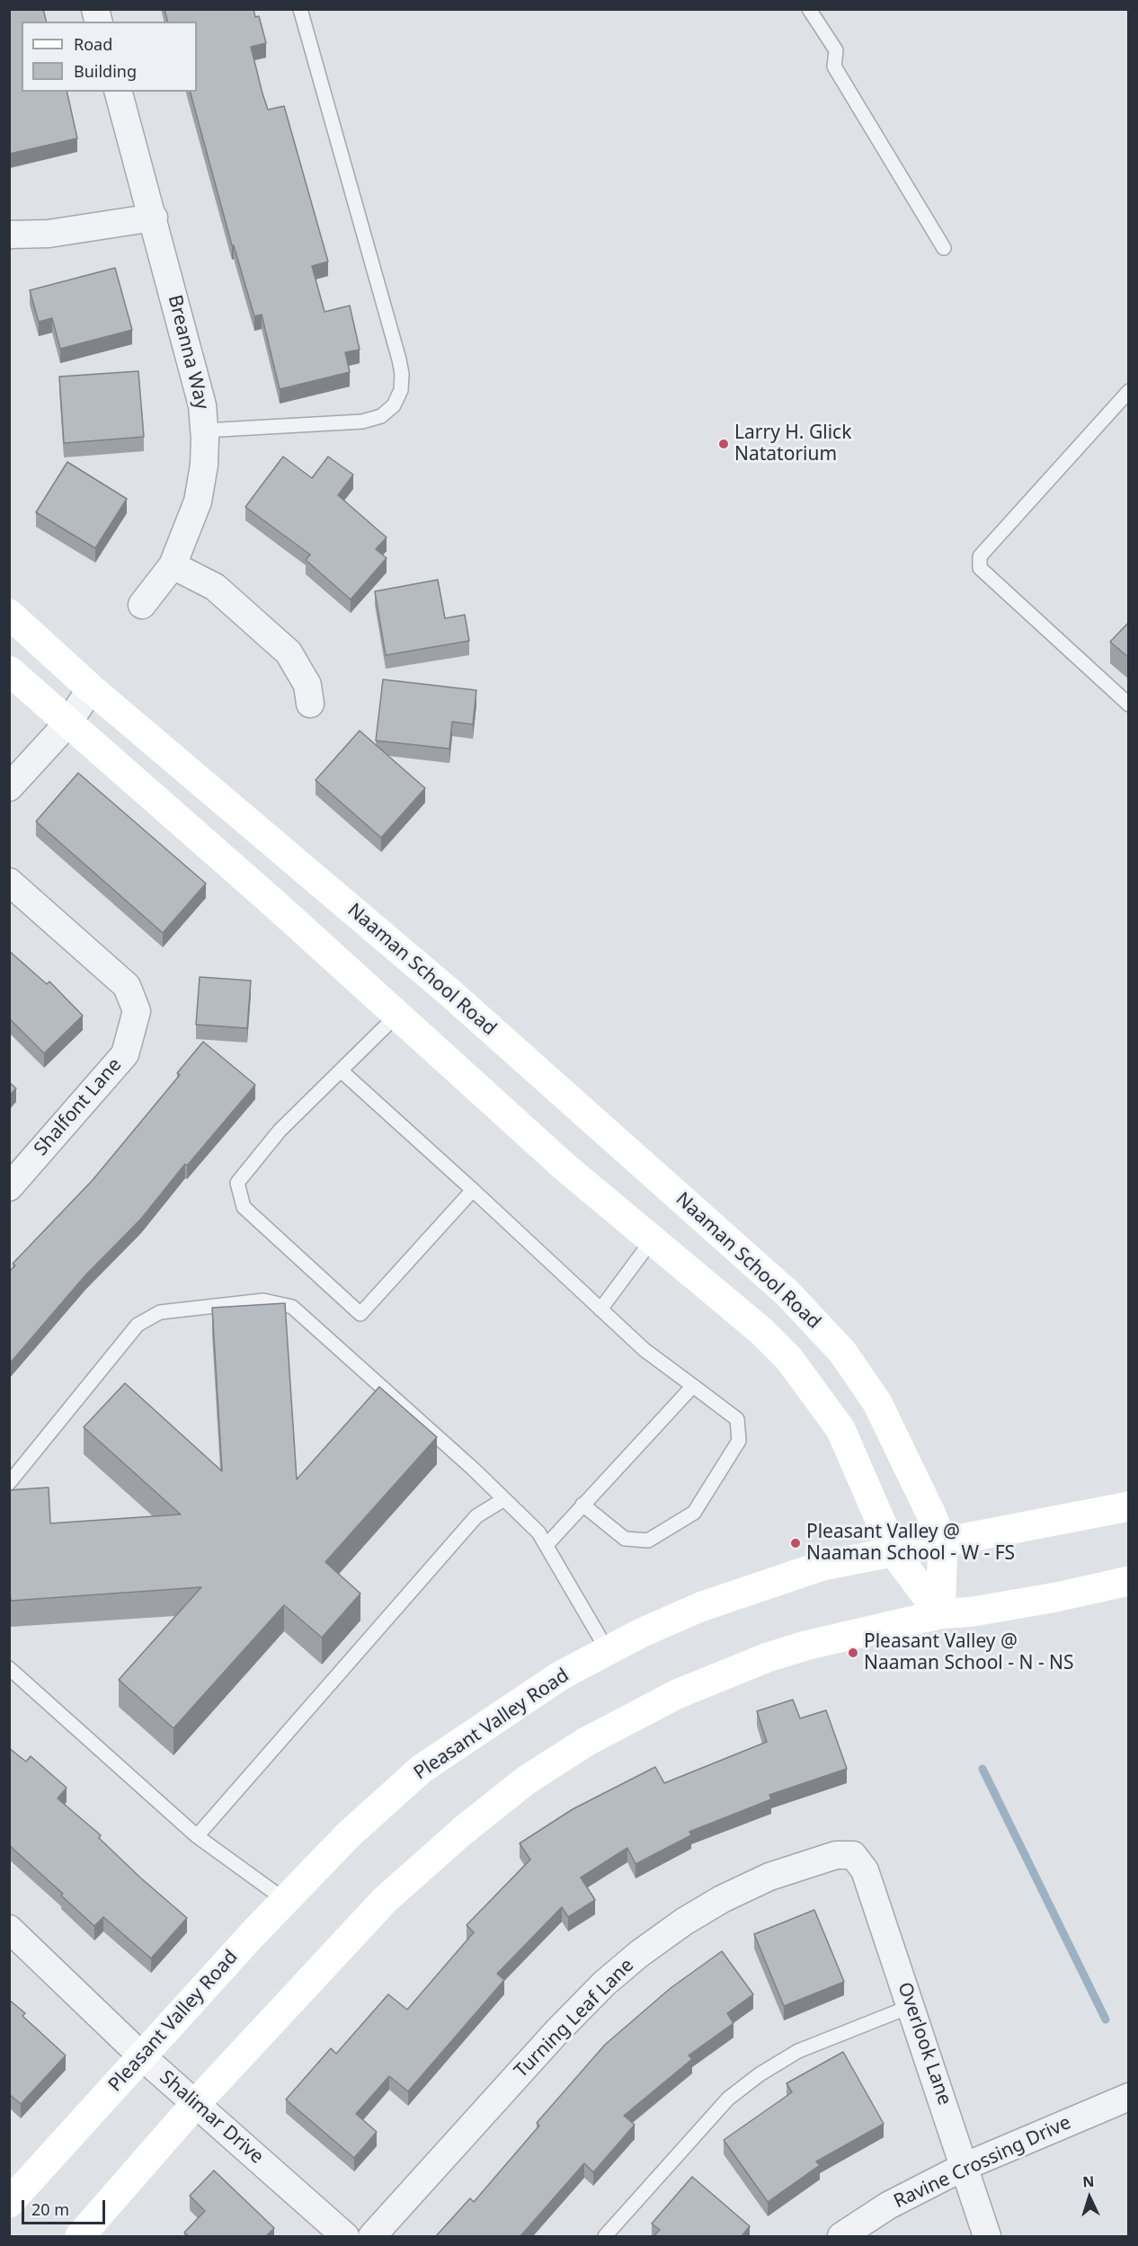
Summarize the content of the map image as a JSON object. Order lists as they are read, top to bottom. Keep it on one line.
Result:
{"streets":{"main road":["Naaman School Road","Pleasant Valley Road"],"street":["Breanna Way","Shalfont Lane","Turning Leaf Lane","Overlook Lane","Shalimar Drive","Ravine Crossing Drive"]},"crossings":[["Naaman School Road","Pleasant Valley Road"],["Pleasant Valley Road","Shalimar Drive"],["Turning Leaf Lane","Overlook Lane"],["Overlook Lane","Ravine Crossing Drive"]],"places":["Larry H. Glick Natatorium","Pleasant Valley @ Naaman School - W - FS","Pleasant Valley @ Naaman School - N - NS"],"legend":["Road","Building"],"scale_bar":"20 m","north":"top"}
